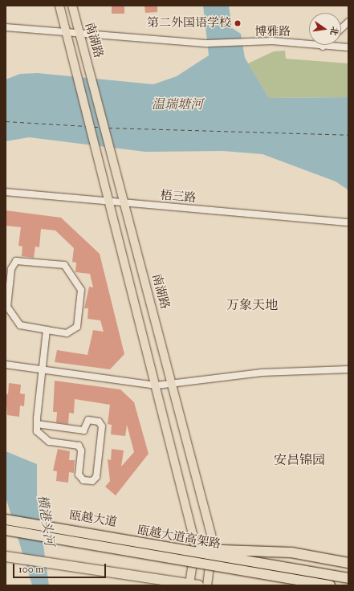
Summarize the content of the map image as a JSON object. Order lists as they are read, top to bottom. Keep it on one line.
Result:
{"streets":{"highway":["瓯越大道","瓯越大道高架路"],"main road":["南湖路"],"street":["博雅路","梧三路"]},"crossings":[["博雅路","南湖路"],["南湖路","梧三路"],["南湖路","瓯越大道"],["瓯越大道","瓯越大道高架路"]],"districts":["万象天地","安昌锦园"],"water":["温瑞塘河","横港头河"],"places":["第二外国语学校"],"scale_bar":"100 m","north":"right"}
